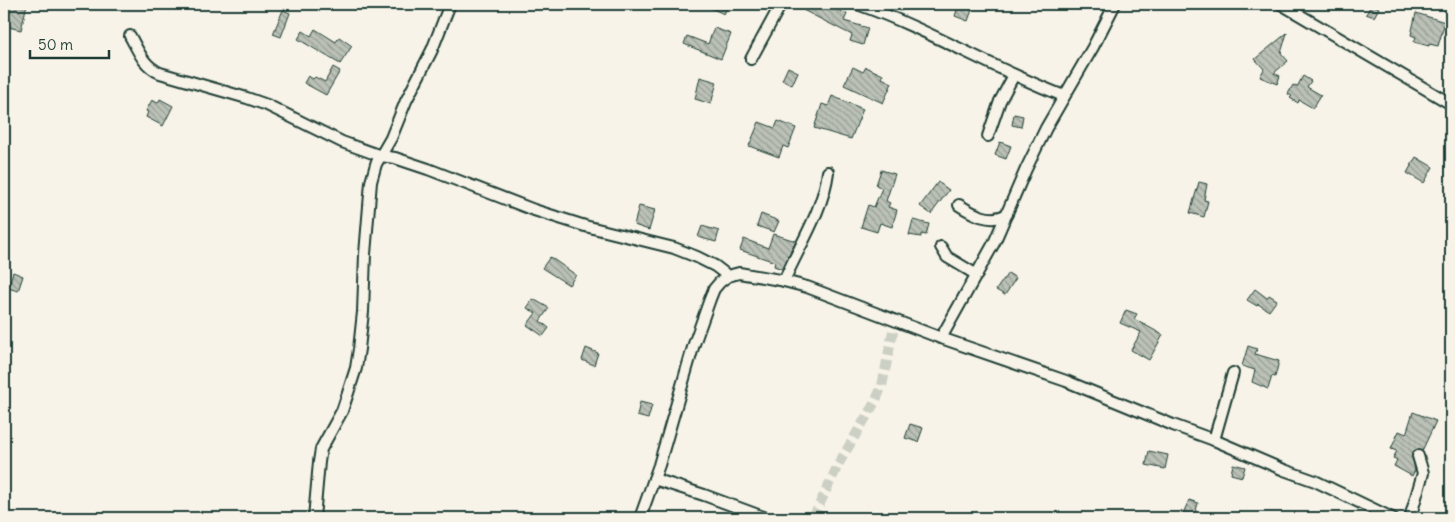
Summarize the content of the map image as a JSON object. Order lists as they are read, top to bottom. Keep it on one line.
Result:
{"scale_bar":"50 m"}
